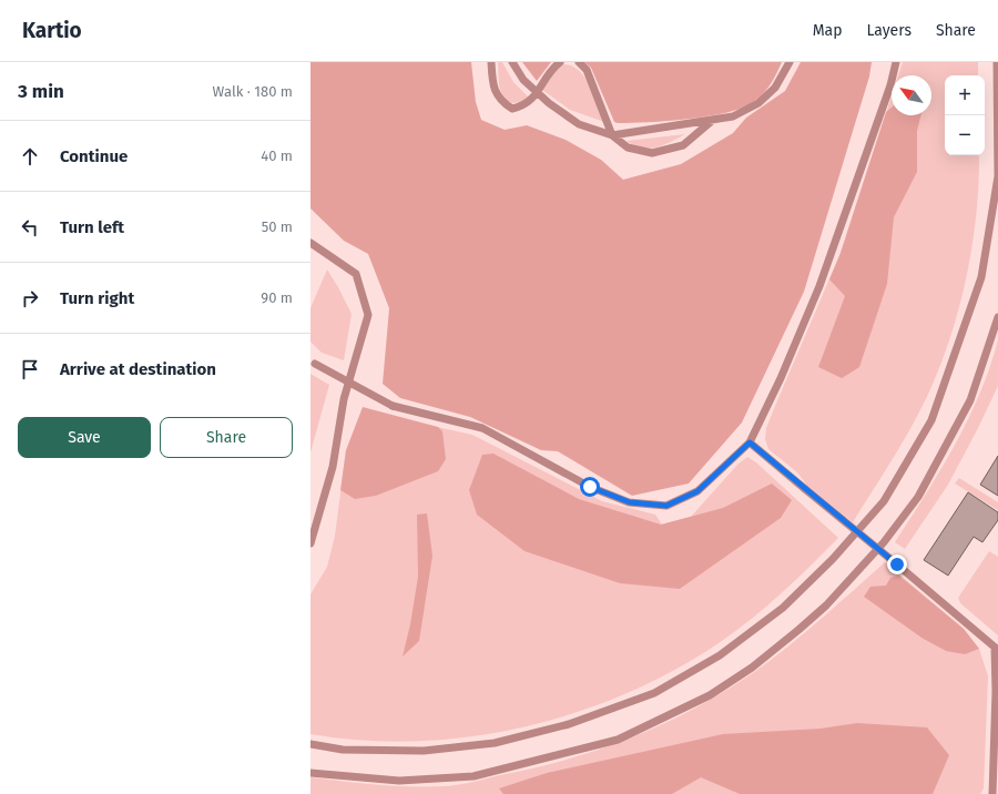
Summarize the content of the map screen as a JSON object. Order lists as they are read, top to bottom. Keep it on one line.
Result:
{"north":"top left","page":{"header":"Kartio","nav":["Map","Layers","Share"],"heading":["3 min","Walk · 180 m"],"map_buttons":["+","−"],"list":[["Continue","40 m"],["Turn left","50 m"],["Turn right","90 m"],"Arrive at destination"],"buttons":["Save","Share"]}}
